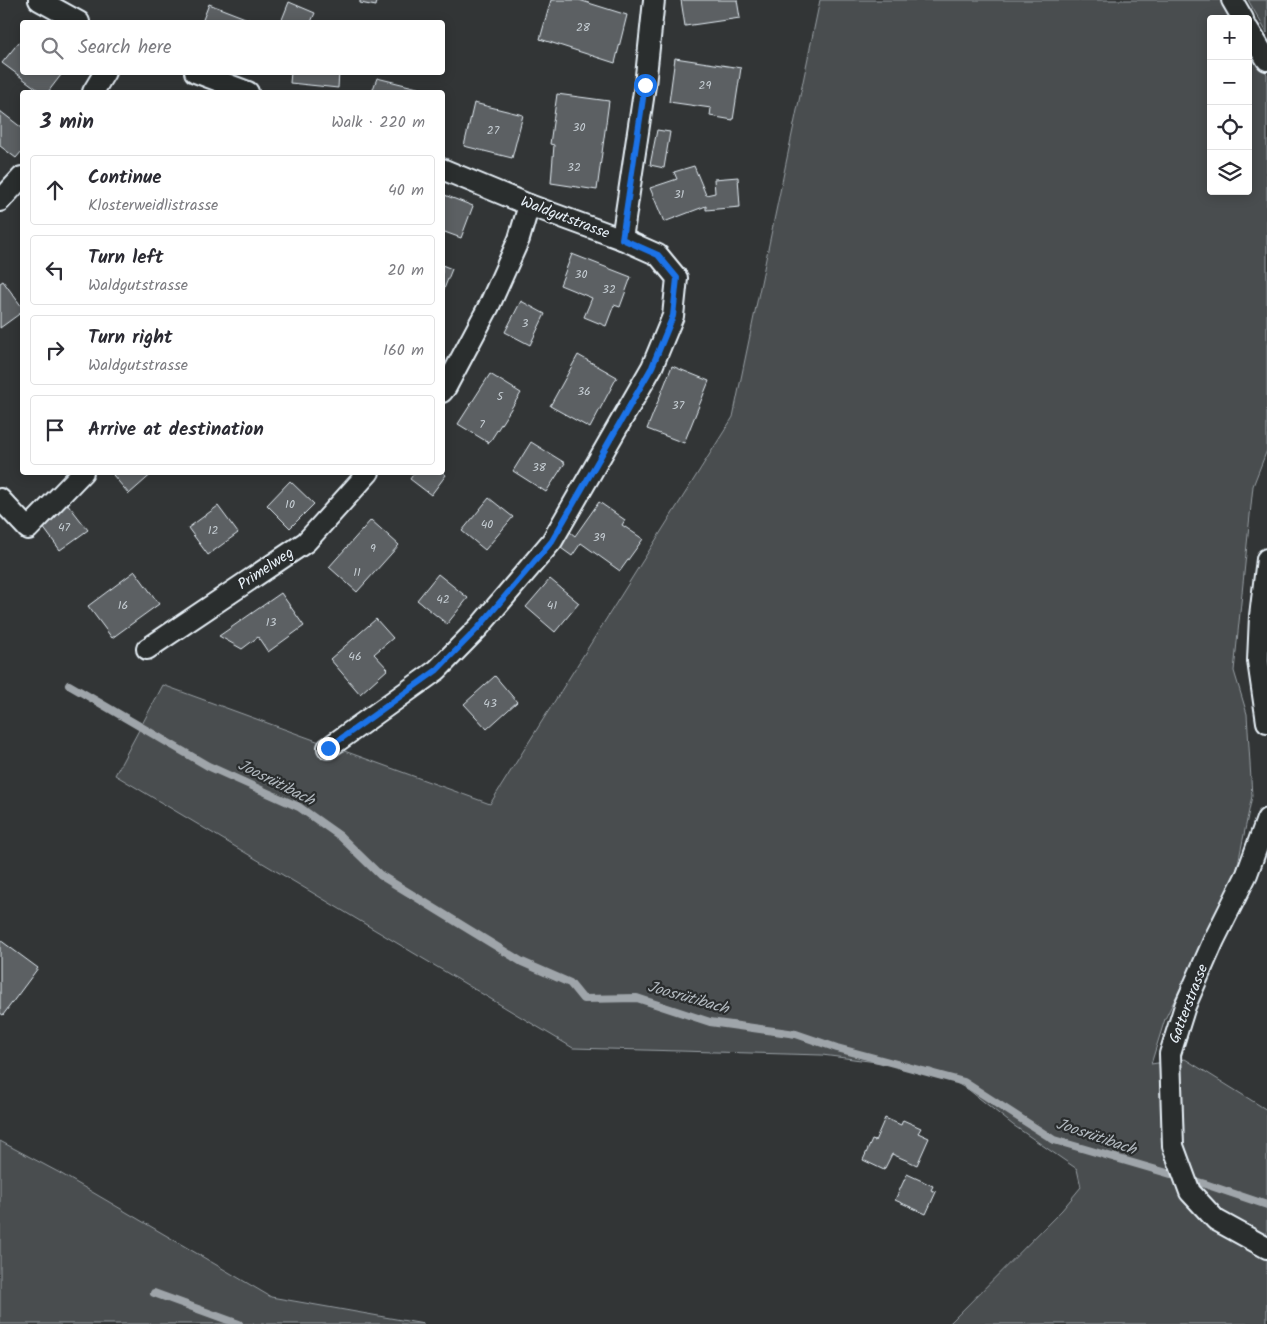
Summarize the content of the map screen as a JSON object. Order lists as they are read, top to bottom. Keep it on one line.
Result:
{"streets":{"street":["Waldgutstrasse","Primelweg","Gatterstrasse"]},"water":["Joosrütibach"],"house_numbers":["28","29","30","27","32","31","30","32","3","36","5","37","7","38","10","40","47","12","39","9","11","42","16","41","13","46","43"],"page":{"map_buttons":["+","−"],"search":"Search here","heading":["3 min","Walk · 220 m"],"list":[["Continue","Klosterweidlistrasse","40 m"],["Turn left","Waldgutstrasse","20 m"],["Turn right","Waldgutstrasse","160 m"],"Arrive at destination"]}}
